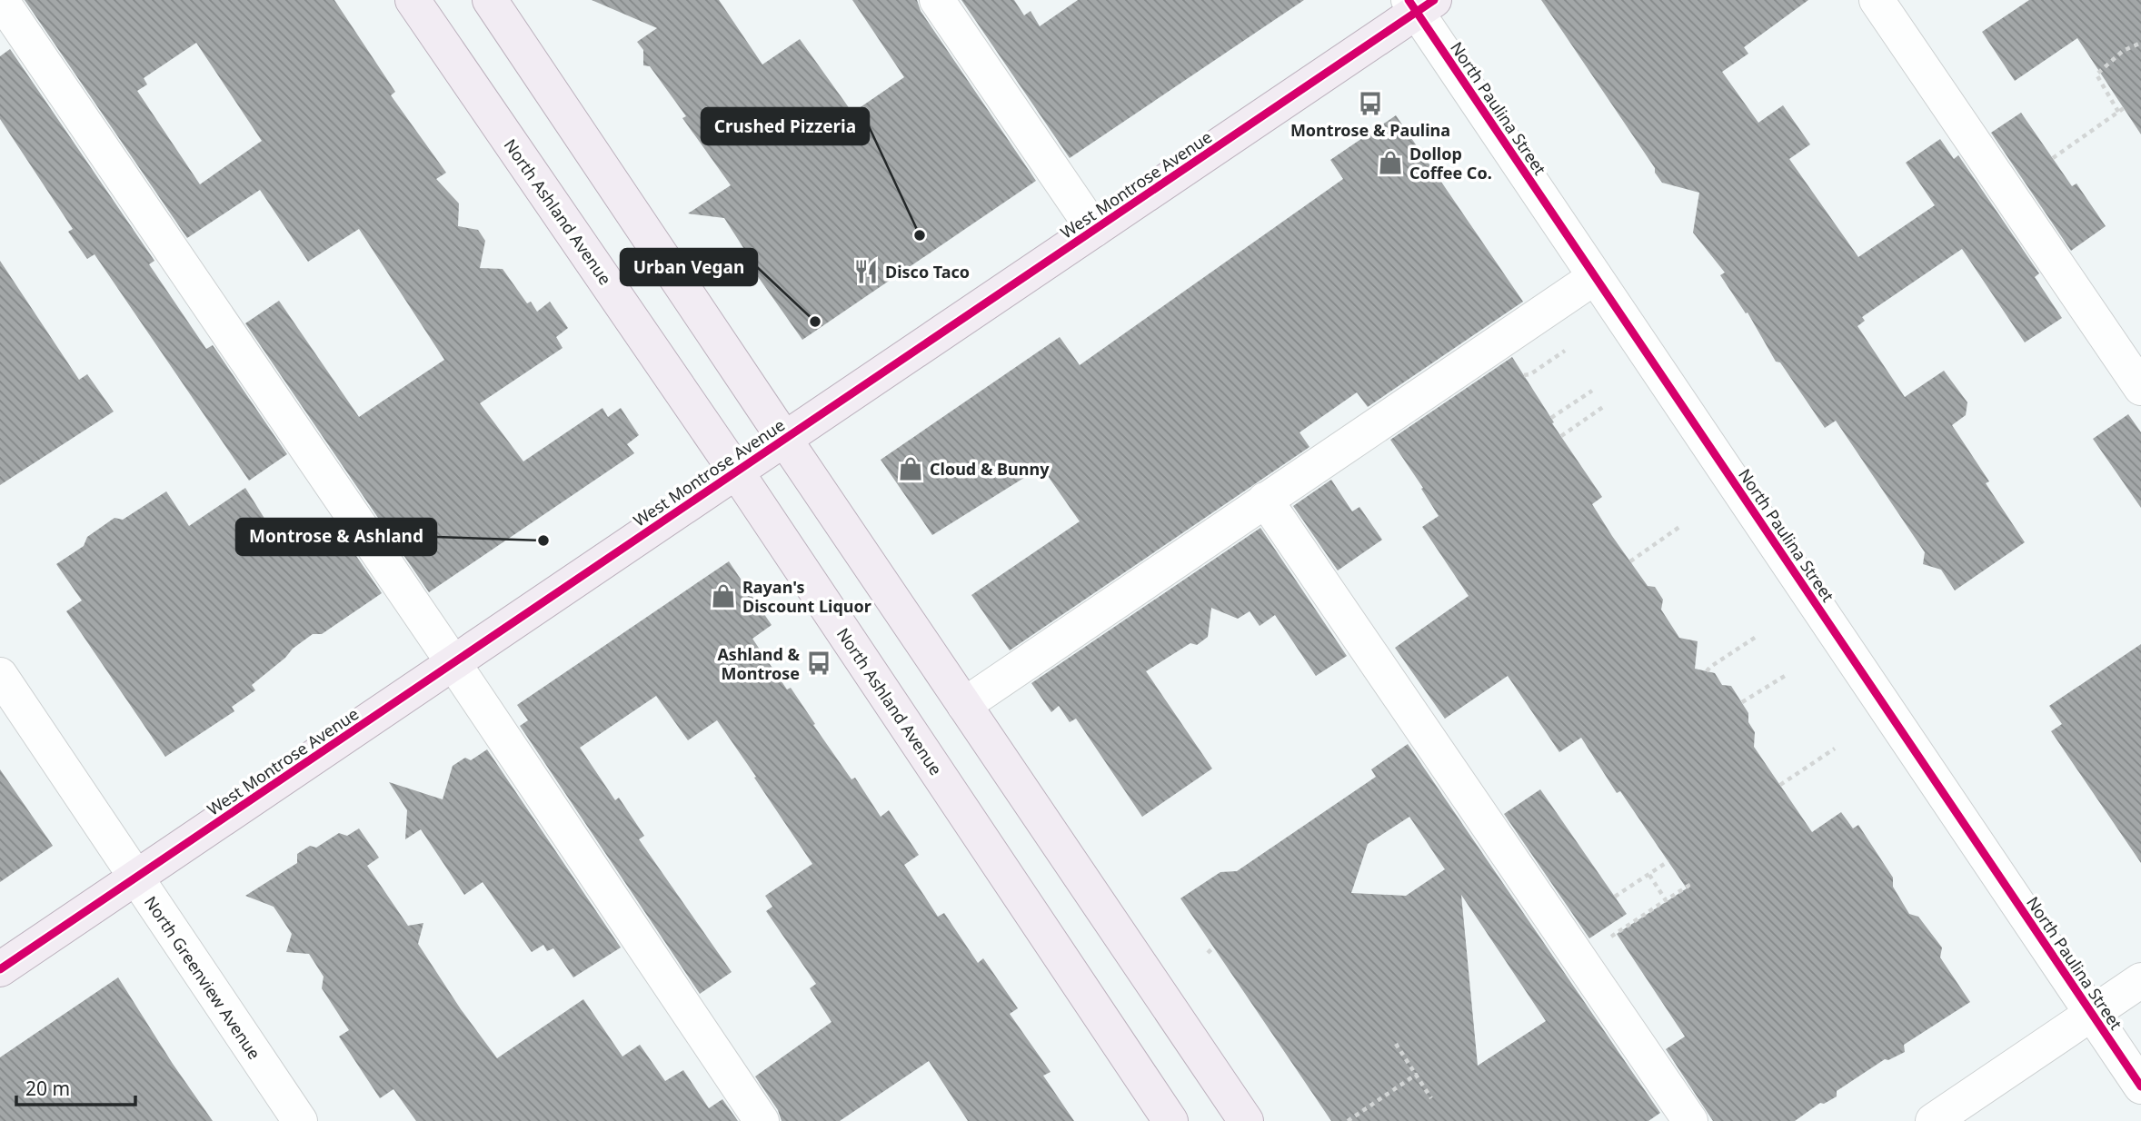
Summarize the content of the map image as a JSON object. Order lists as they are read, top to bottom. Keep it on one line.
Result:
{"streets":{"main road":["West Montrose Avenue","North Ashland Avenue"],"street":["North Paulina Street","North Greenview Avenue"]},"crossings":[["North Paulina Street","West Montrose Avenue"],["West Montrose Avenue","North Ashland Avenue"],["West Montrose Avenue","North Greenview Avenue"]],"places":{"bus stop":["Montrose & Paulina","Ashland & Montrose"],"shop":["Dollop Coffee Co.","Cloud & Bunny","Rayan's Discount Liquor"],"other":["Crushed Pizzeria","Urban Vegan","Montrose & Ashland"],"restaurant":["Disco Taco"]},"scale_bar":"20 m"}
